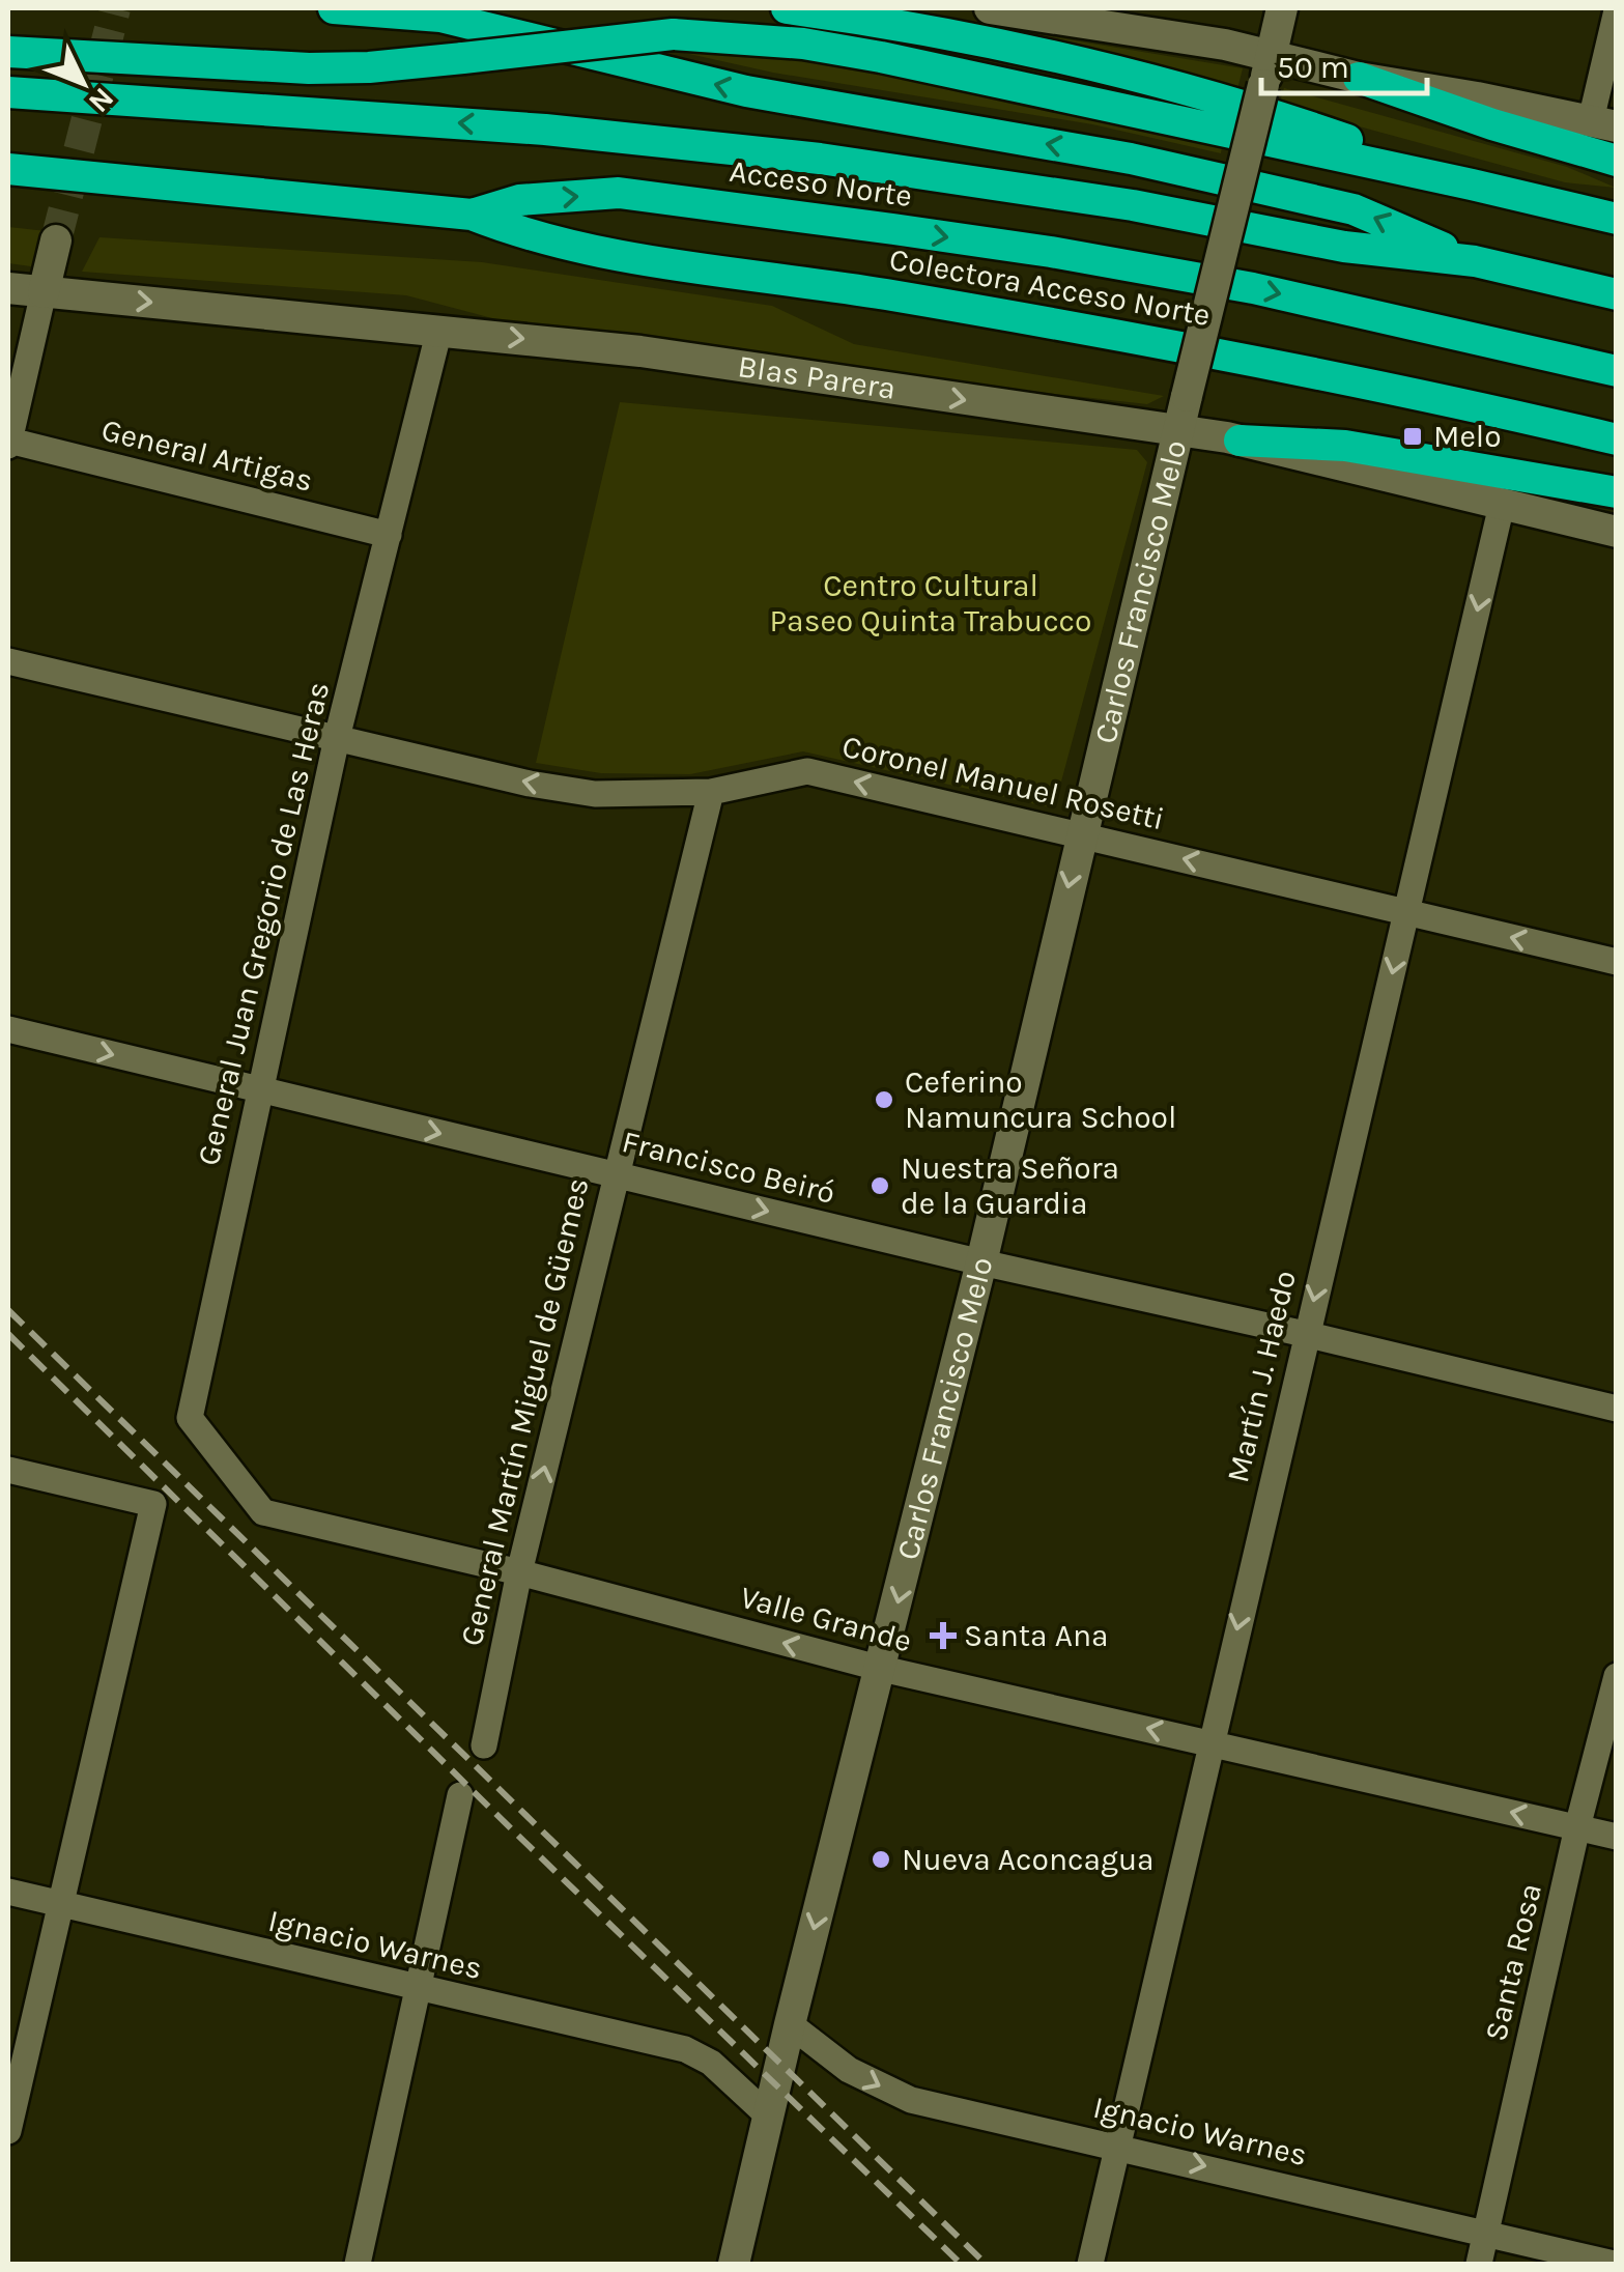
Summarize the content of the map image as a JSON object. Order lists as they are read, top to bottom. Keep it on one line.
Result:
{"streets":{"highway":["Acceso Norte","Colectora Acceso Norte"],"street":["Blas Parera","General Artigas","Carlos Francisco Melo","Coronel Manuel Rosetti","General Juan Gregorio de Las Heras","Francisco Beiró","Martín J. Haedo","General Martín Miguel de Güemes","Valle Grande","Ignacio Warnes","Santa Rosa"]},"crossings":[["Acceso Norte","Colectora Acceso Norte"],["Blas Parera","Carlos Francisco Melo"],["Blas Parera","General Juan Gregorio de Las Heras"],["Blas Parera","Martín J. Haedo"],["General Artigas","General Juan Gregorio de Las Heras"],["Carlos Francisco Melo","Coronel Manuel Rosetti"],["Carlos Francisco Melo","Francisco Beiró"],["Carlos Francisco Melo","Valle Grande"],["Carlos Francisco Melo","Ignacio Warnes"],["Coronel Manuel Rosetti","General Juan Gregorio de Las Heras"],["Coronel Manuel Rosetti","Martín J. Haedo"],["Coronel Manuel Rosetti","General Martín Miguel de Güemes"],["General Juan Gregorio de Las Heras","Francisco Beiró"],["General Juan Gregorio de Las Heras","Valle Grande"],["Francisco Beiró","Martín J. Haedo"],["Francisco Beiró","General Martín Miguel de Güemes"],["Martín J. Haedo","Valle Grande"],["Martín J. Haedo","Ignacio Warnes"],["General Martín Miguel de Güemes","Valle Grande"],["Valle Grande","Santa Rosa"],["Ignacio Warnes","Santa Rosa"]],"one_way":["Blas Parera","Carlos Francisco Melo","Coronel Manuel Rosetti","Francisco Beiró","Martín J. Haedo","General Martín Miguel de Güemes","Valle Grande","Ignacio Warnes"],"parks":["Centro Cultural Paseo Quinta Trabucco"],"places":{"transit":["Melo"],"other":["Ceferino Namuncura School","Nuestra Señora de la Guardia","Nueva Aconcagua"],"health":["Santa Ana"]},"scale_bar":"50 m","north":"bottom right"}
